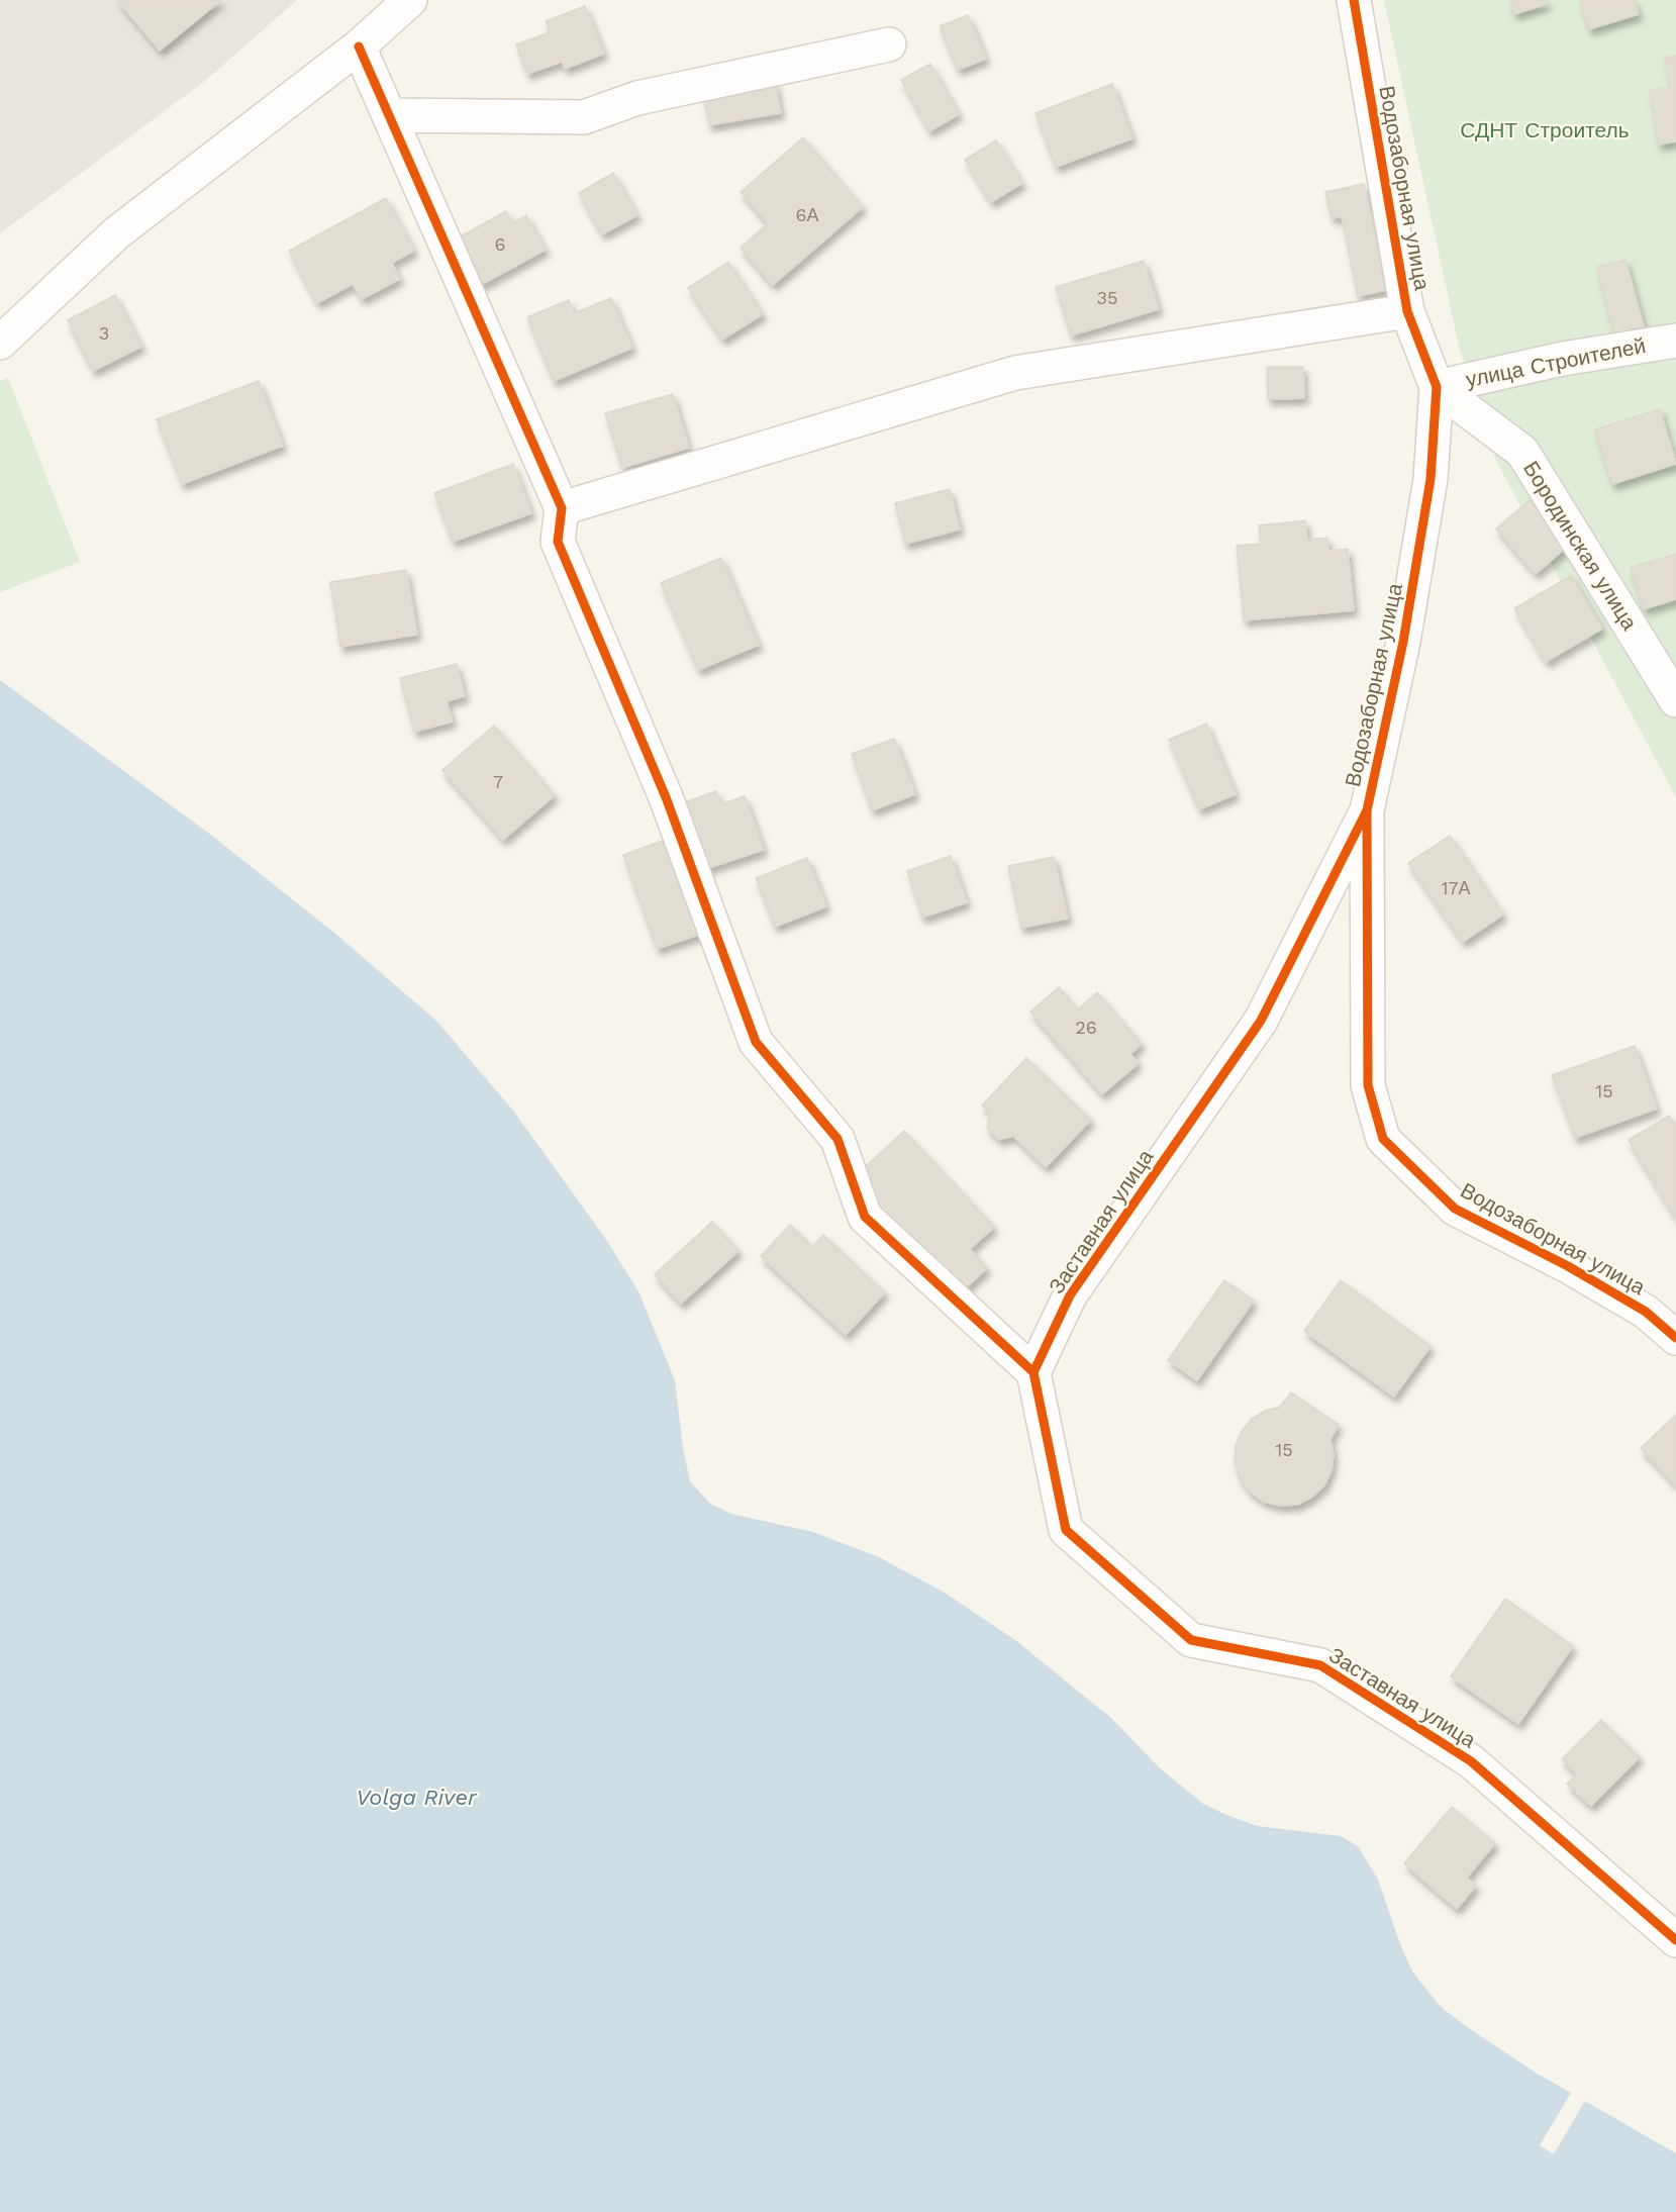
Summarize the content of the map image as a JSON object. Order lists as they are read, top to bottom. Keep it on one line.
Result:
{"streets":{"street":["Водозаборная улица","улица Строителей","Бородинская улица","Заставная улица"]},"crossings":[["Водозаборная улица","улица Строителей"],["Водозаборная улица","Бородинская улица"],["Водозаборная улица","Заставная улица"],["улица Строителей","Бородинская улица"]],"water":["Volga River"],"parks":["СДНТ Строитель"],"house_numbers":["6А","6","35","3","7","17А","26","15","15"]}
